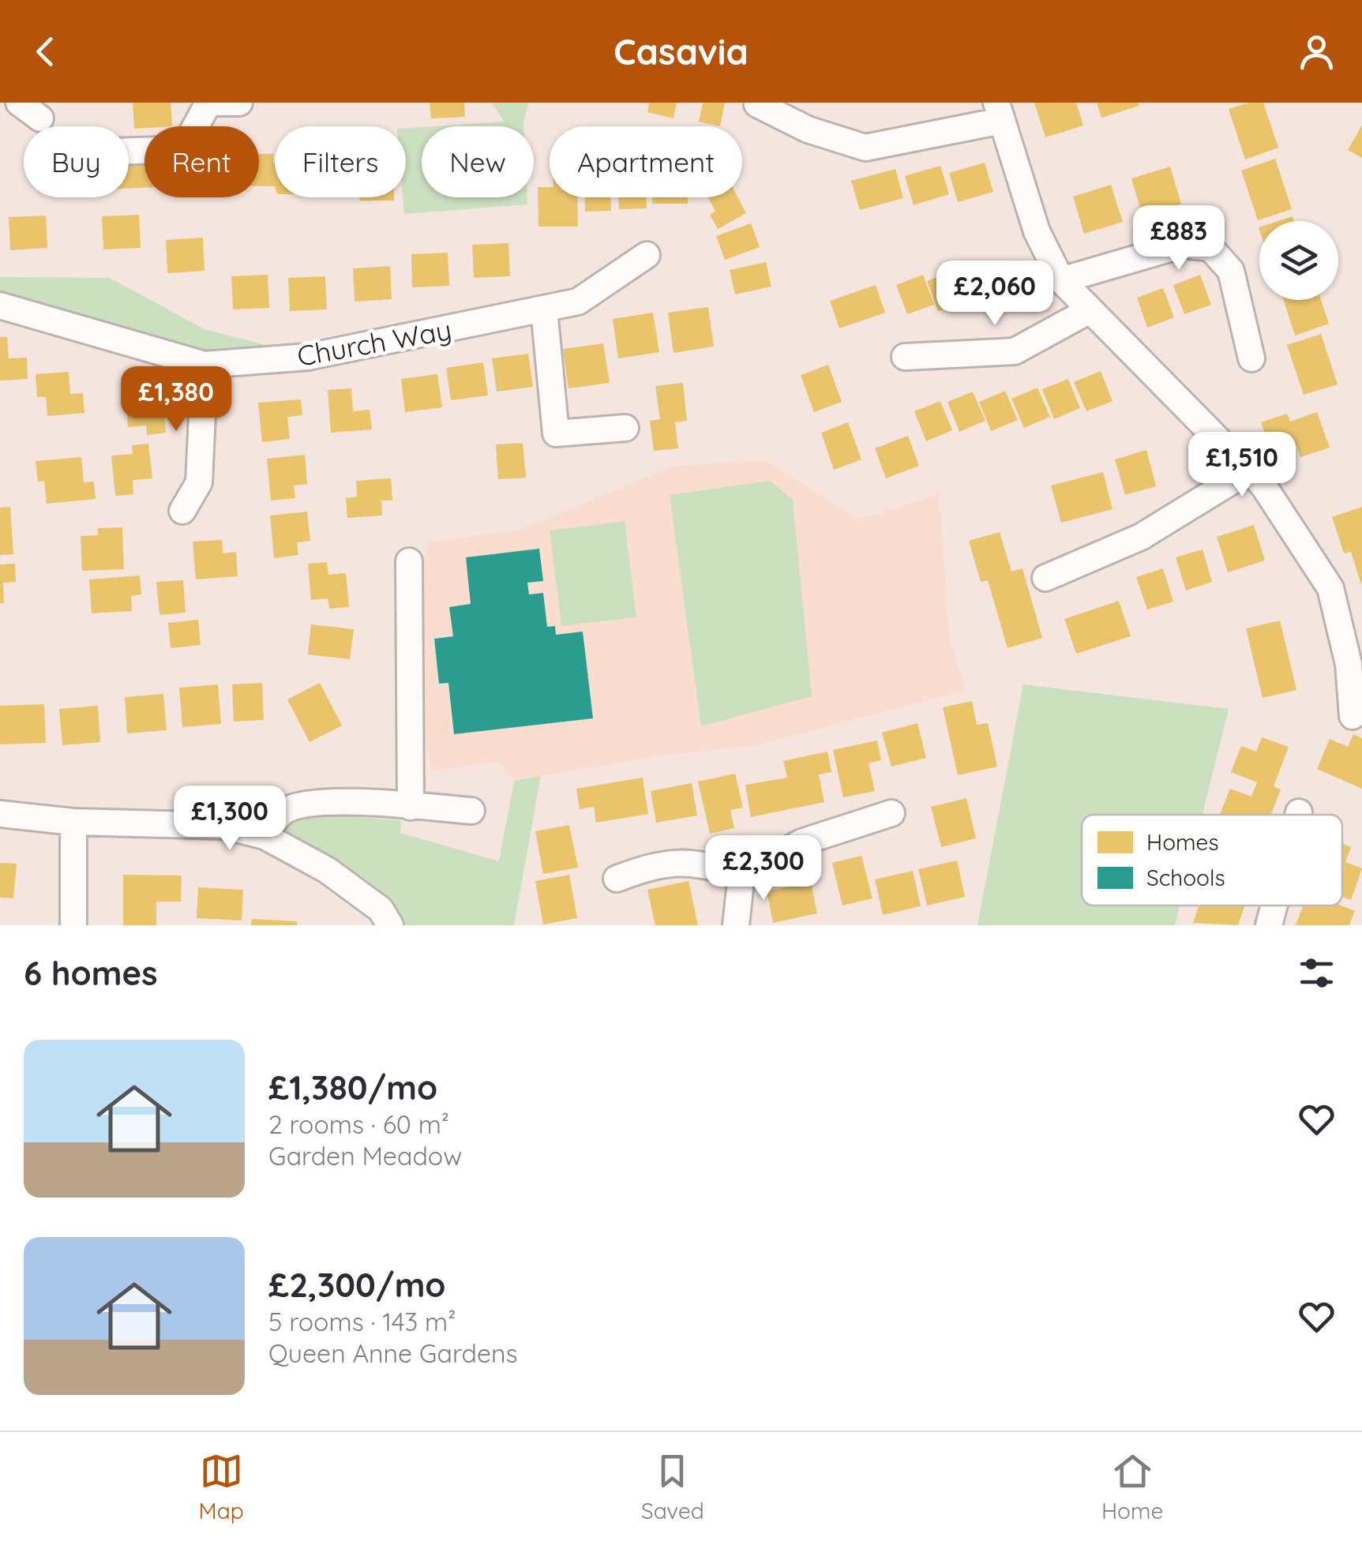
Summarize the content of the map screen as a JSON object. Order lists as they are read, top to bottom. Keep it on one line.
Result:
{"streets":{"street":["Church Way"]},"legend":["Homes","Schools"],"page":{"header":"Casavia","chip":["Buy","Rent","Filters","New","Apartment"],"price":["£883","£2,060","£1,380","£1,510","£1,300","£2,300"],"heading":"6 homes","list":[{"name":"£1,380/mo","note":"2 rooms · 60 m² · Garden Meadow"},{"name":"£2,300/mo","note":"5 rooms · 143 m² · Queen Anne Gardens"}],"tabs":["Map","Saved","Home"]}}
